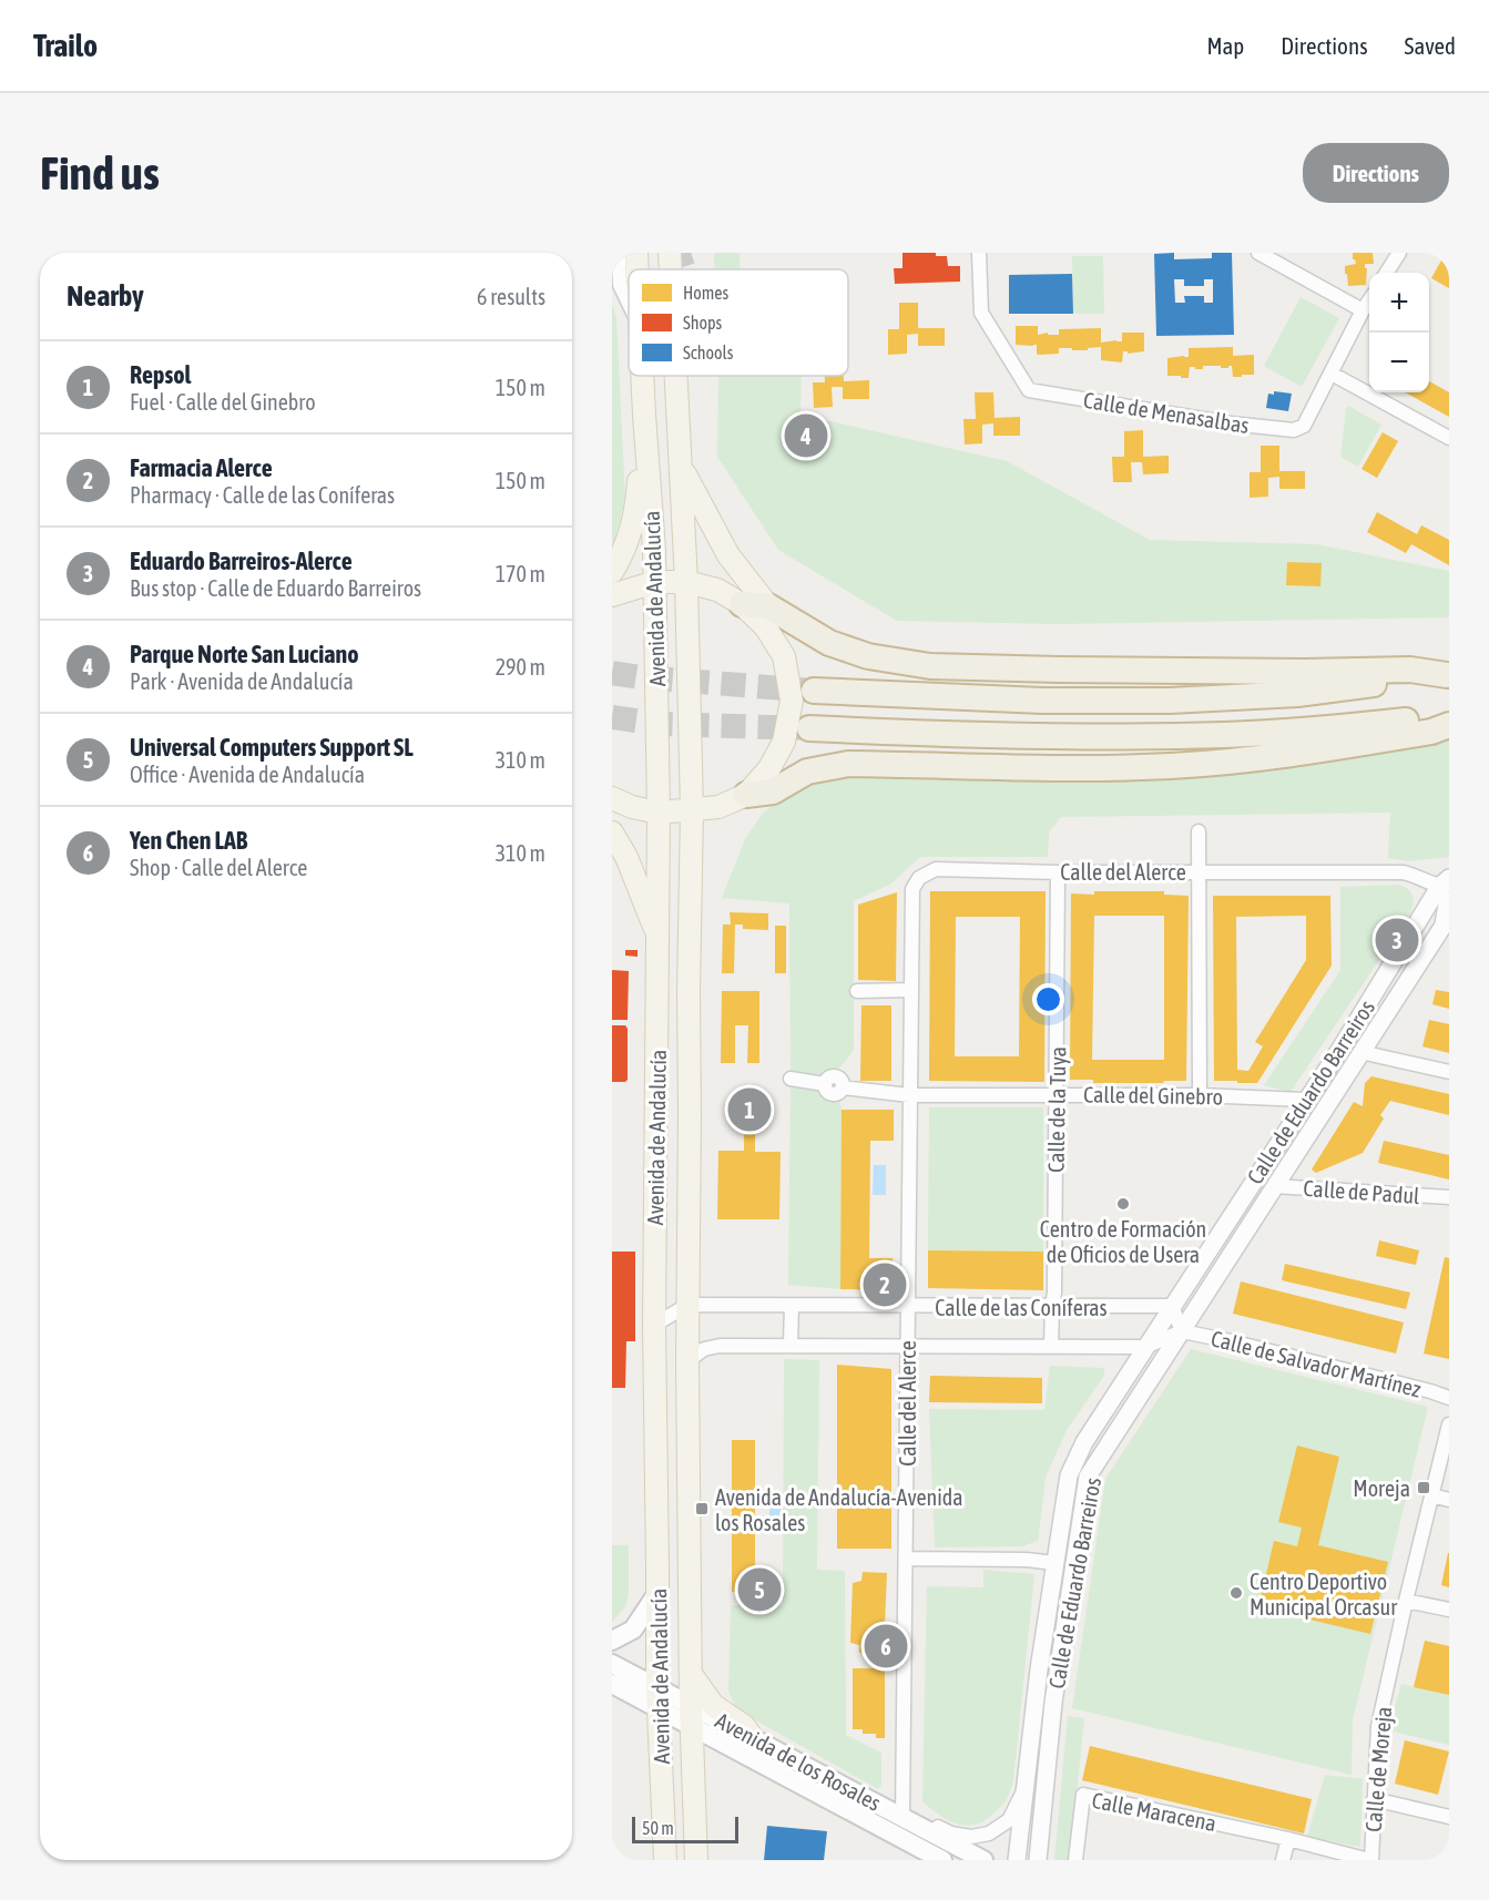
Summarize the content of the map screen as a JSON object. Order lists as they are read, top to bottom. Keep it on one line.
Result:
{"streets":{"main road":["Avenida de Andalucía","Avenida de los Rosales"],"street":["Calle de Menasalbas","Calle del Alerce","Calle de Eduardo Barreiros","Calle del Ginebro","Calle de la Tuya","Calle de Padul","Calle de las Coníferas","Calle de Salvador Martínez","Calle de Moreja","Calle Maracena"]},"crossings":[["Avenida de Andalucía","Calle de las Coníferas"],["Avenida de Andalucía","Avenida de los Rosales"],["Calle del Alerce","Calle de Eduardo Barreiros"],["Calle del Alerce","Calle del Ginebro"],["Calle del Alerce","Calle de la Tuya"],["Calle del Alerce","Calle de las Coníferas"],["Calle del Alerce","Avenida de los Rosales"],["Calle de Eduardo Barreiros","Calle del Ginebro"],["Calle de Eduardo Barreiros","Calle de Padul"],["Calle de Eduardo Barreiros","Calle de las Coníferas"],["Calle de Eduardo Barreiros","Calle de Salvador Martínez"],["Calle del Ginebro","Calle de la Tuya"],["Calle de la Tuya","Calle de las Coníferas"],["Calle de Moreja","Calle Maracena"]],"places":{"other":["Centro de Formación de Oficios de Usera","Centro Deportivo Municipal Orcasur"],"transit":["Moreja","Avenida de Andalucía-Avenida los Rosales"]},"legend":["Homes","Shops","Schools"],"scale_bar":"50 m","page":{"header":"Trailo","nav":["Map","Directions","Saved"],"buttons":"Directions","title":"Find us","heading":["Nearby","6 results"],"map_buttons":["+","−"],"list":[{"mark":"1","name":"Repsol","note":"Fuel · Calle del Ginebro","value":"150 m"},{"mark":"2","name":"Farmacia Alerce","note":"Pharmacy · Calle de las Coníferas","value":"150 m"},{"mark":"3","name":"Eduardo Barreiros-Alerce","note":"Bus stop · Calle de Eduardo Barreiros","value":"170 m"},{"mark":"4","name":"Parque Norte San Luciano","note":"Park · Avenida de Andalucía","value":"290 m"},{"mark":"5","name":"Universal Computers Support SL","note":"Office · Avenida de Andalucía","value":"310 m"},{"mark":"6","name":"Yen Chen LAB","note":"Shop · Calle del Alerce","value":"310 m"}],"pins":["4","3","1","2","5","6"],"scale":"50 m"}}
